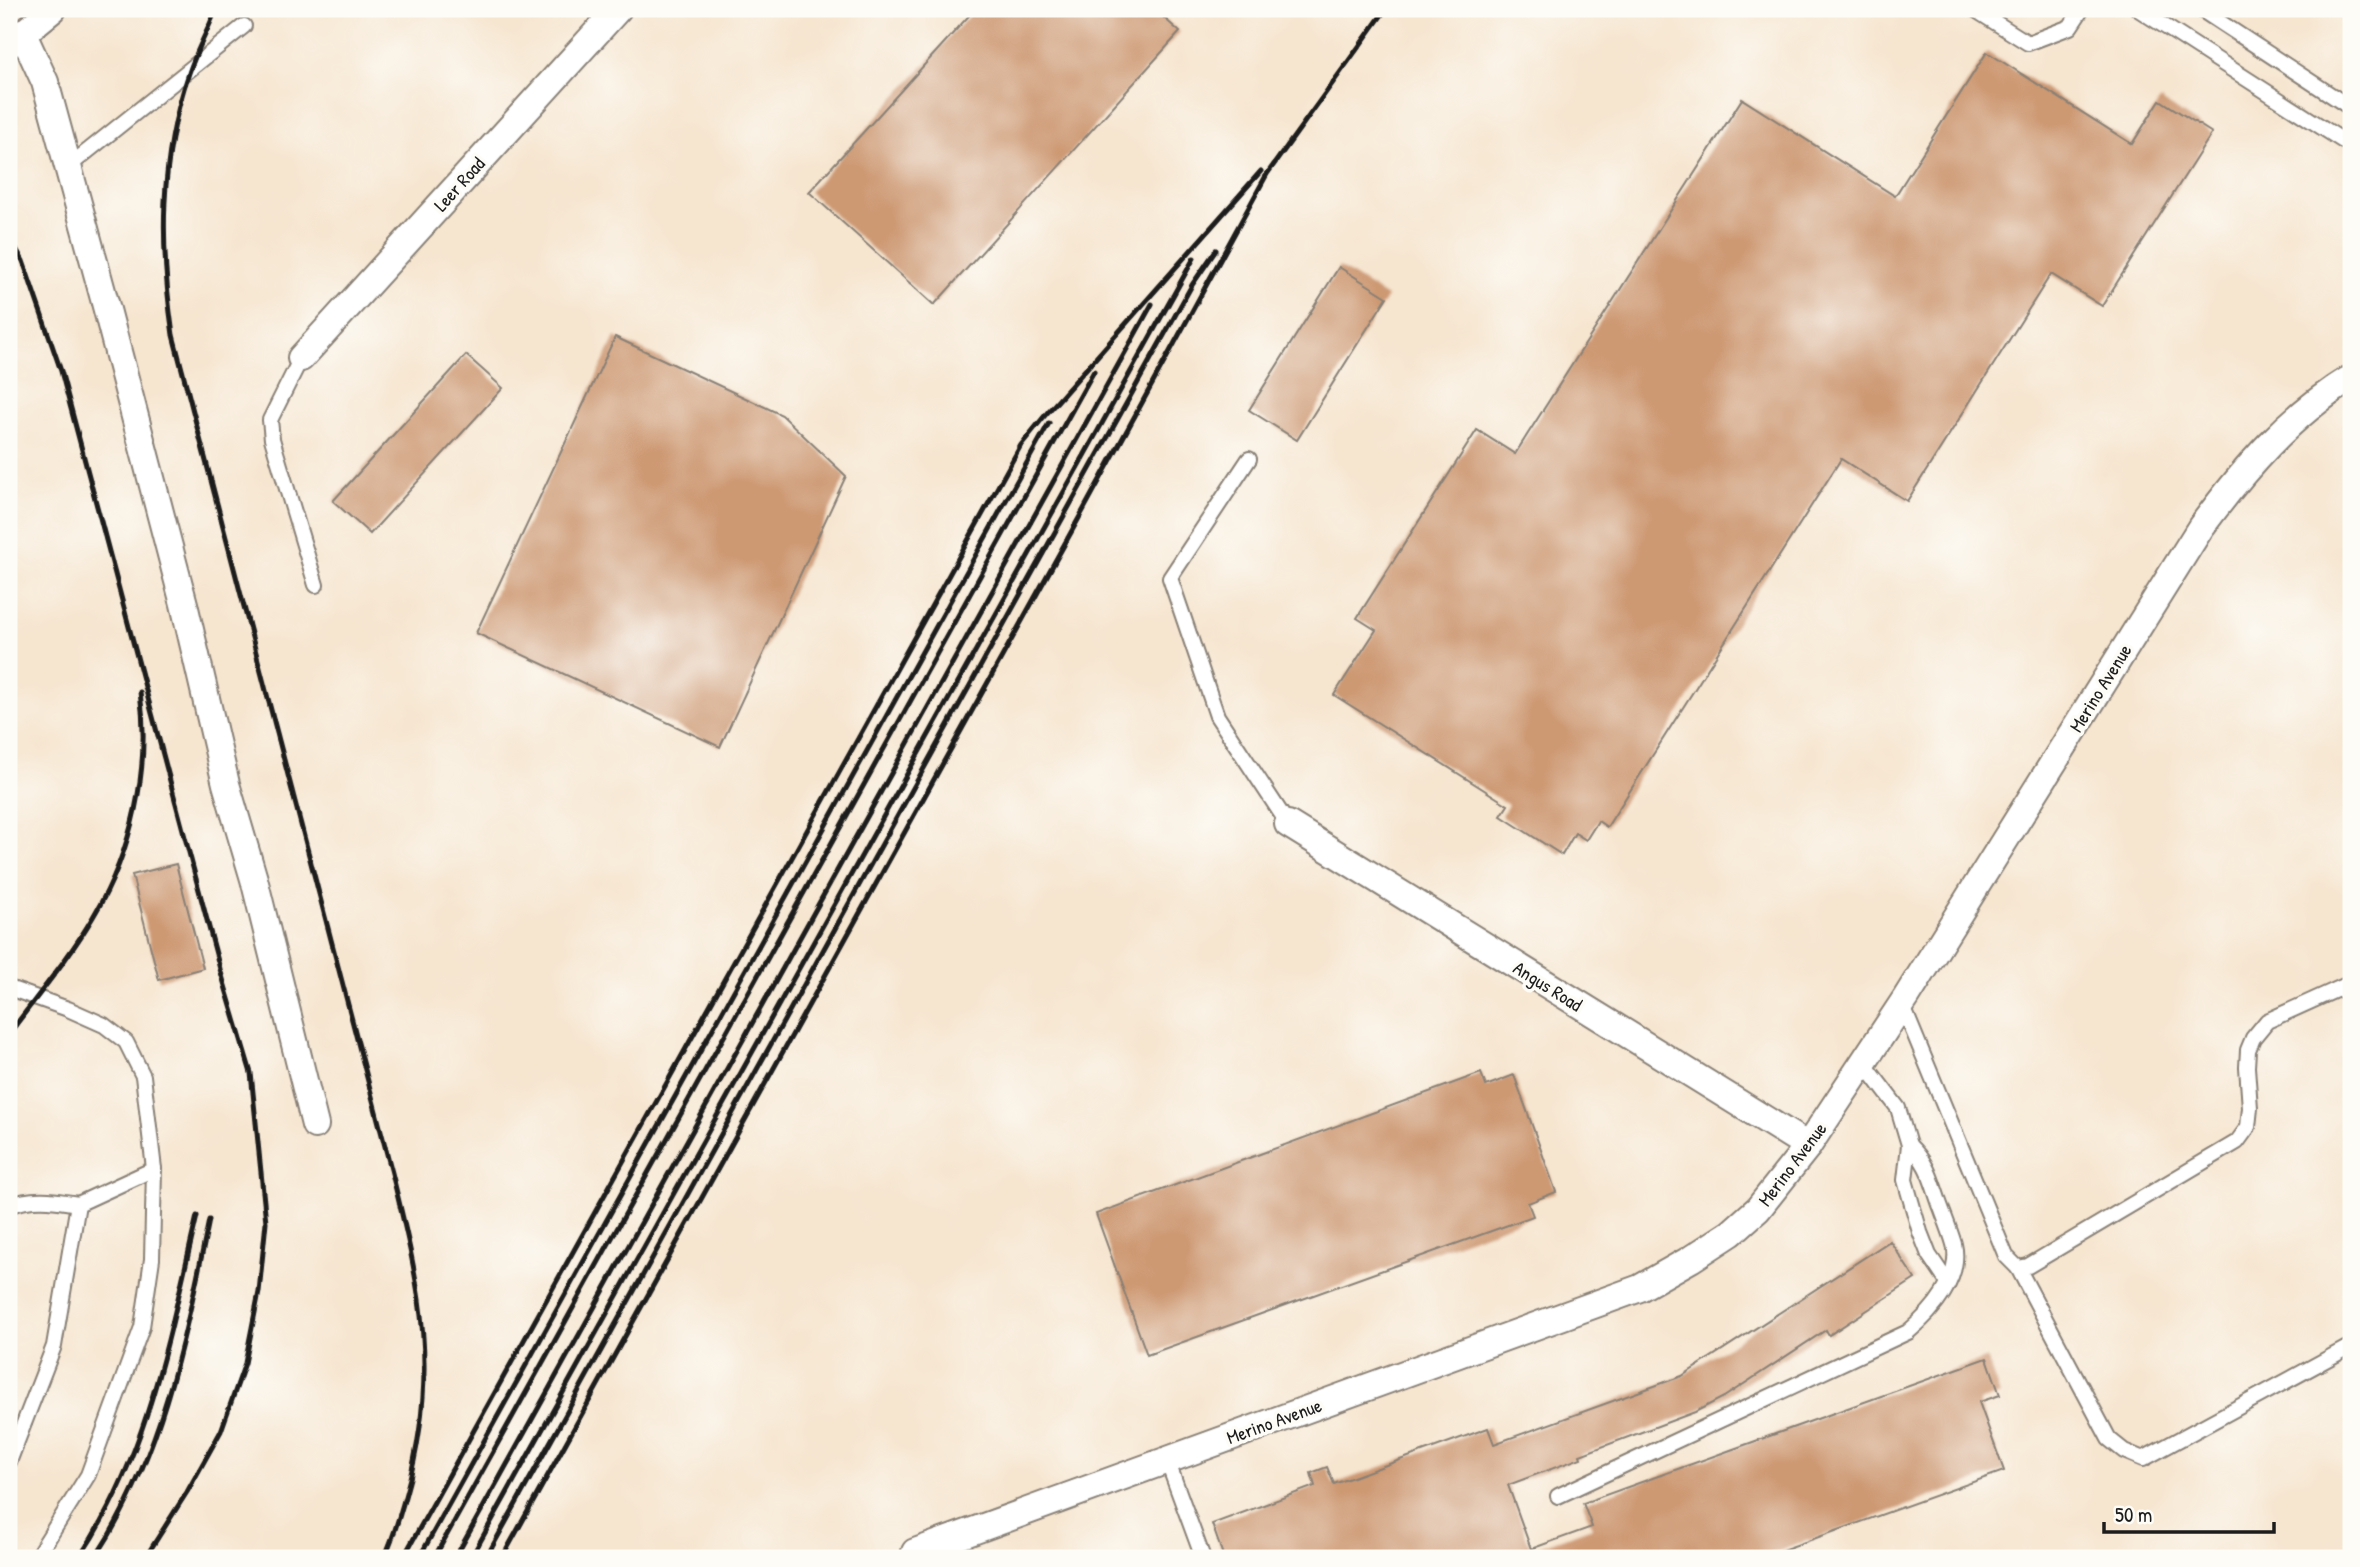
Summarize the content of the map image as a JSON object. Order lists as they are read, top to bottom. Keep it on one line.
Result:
{"streets":{"street":["Leer Road","Merino Avenue","Angus Road"]},"crossings":[["Merino Avenue","Angus Road"]],"scale_bar":"50 m"}
